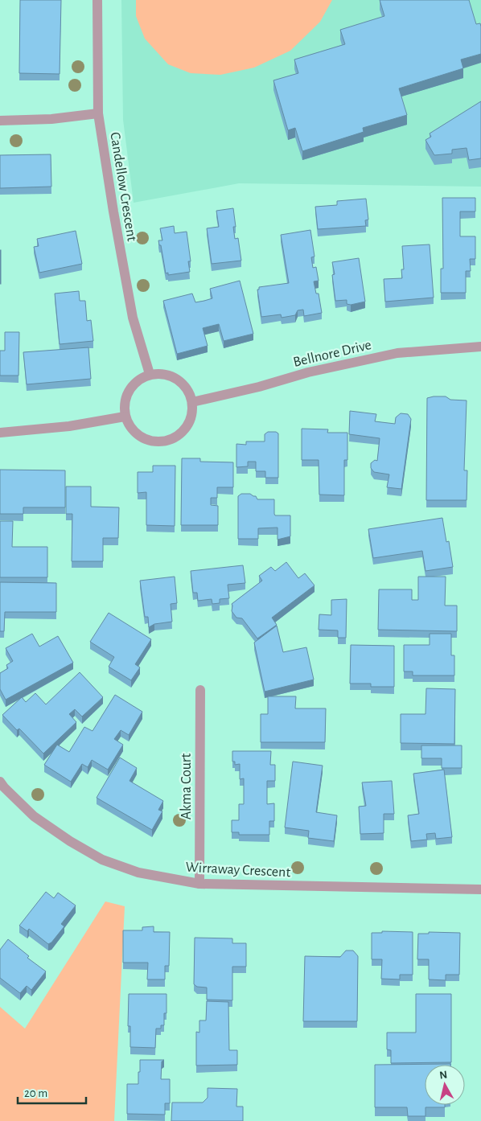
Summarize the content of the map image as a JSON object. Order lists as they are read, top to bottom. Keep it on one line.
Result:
{"streets":{"street":["Candellow Crescent","Bellnore Drive","Akma Court","Wirraway Crescent"]},"crossings":[["Candellow Crescent","Bellnore Drive"],["Akma Court","Wirraway Crescent"]],"scale_bar":"20 m","north":"top"}
